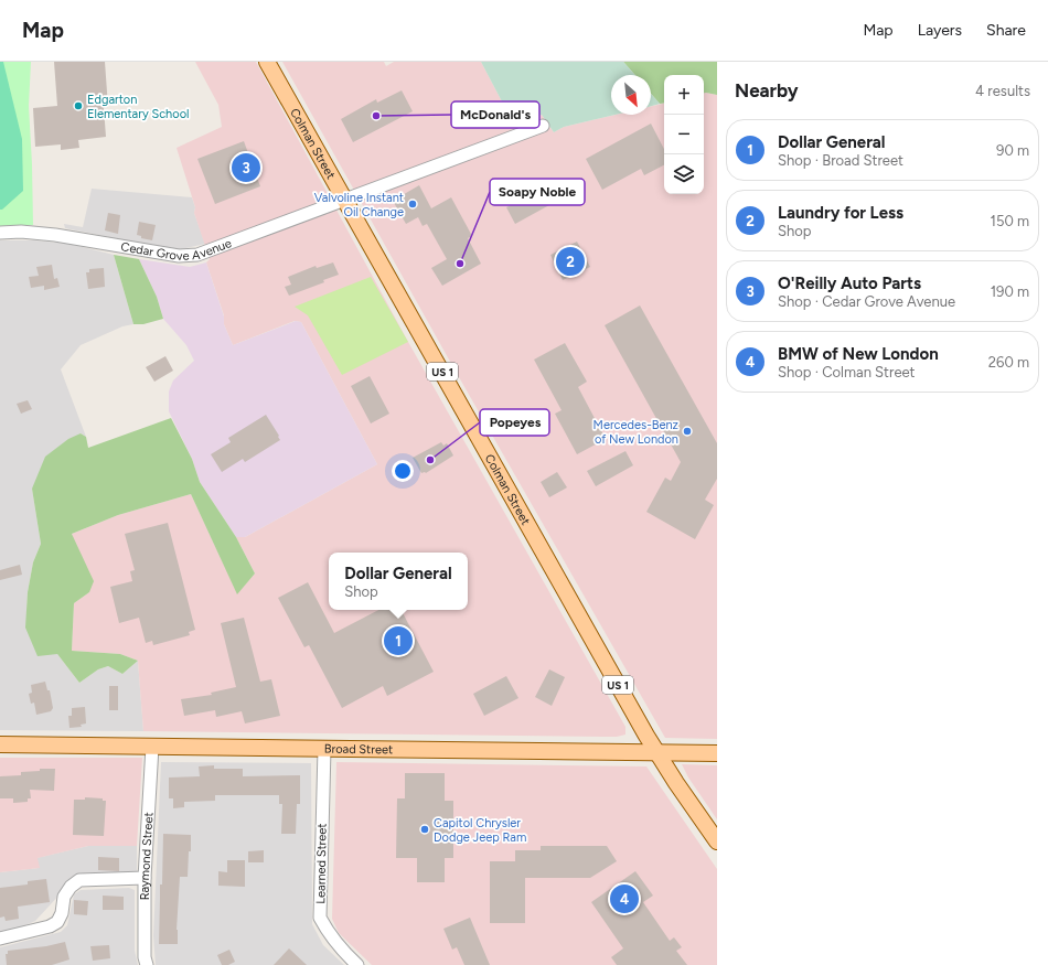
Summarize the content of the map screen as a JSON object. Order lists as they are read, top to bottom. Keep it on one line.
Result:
{"streets":{"main road":["Colman Street","US 1","Broad Street"],"street":["Cedar Grove Avenue","Raymond Street","Learned Street"]},"crossings":[["Colman Street","Cedar Grove Avenue"],["Colman Street","Broad Street"],["Broad Street","Raymond Street"],["Broad Street","Learned Street"]],"places":["Edgarton Elementary School","McDonald's","Valvoline Instant Oil Change","Soapy Noble","Mercedes-Benz of New London","Popeyes","Capitol Chrysler Dodge Jeep Ram"],"north":"bottom right","page":{"header":"Map","nav":["Map","Layers","Share"],"heading":["Nearby","4 results"],"map_buttons":["+","−"],"list":[{"mark":"1","name":"Dollar General","note":"Shop · Broad Street","value":"90 m"},{"mark":"2","name":"Laundry for Less","note":"Shop","value":"150 m"},{"mark":"3","name":"O'Reilly Auto Parts","note":"Shop · Cedar Grove Avenue","value":"190 m"},{"mark":"4","name":"BMW of New London","note":"Shop · Colman Street","value":"260 m"}],"pins":["3","2","1","4"],"popup":["Dollar General","Shop"]}}
